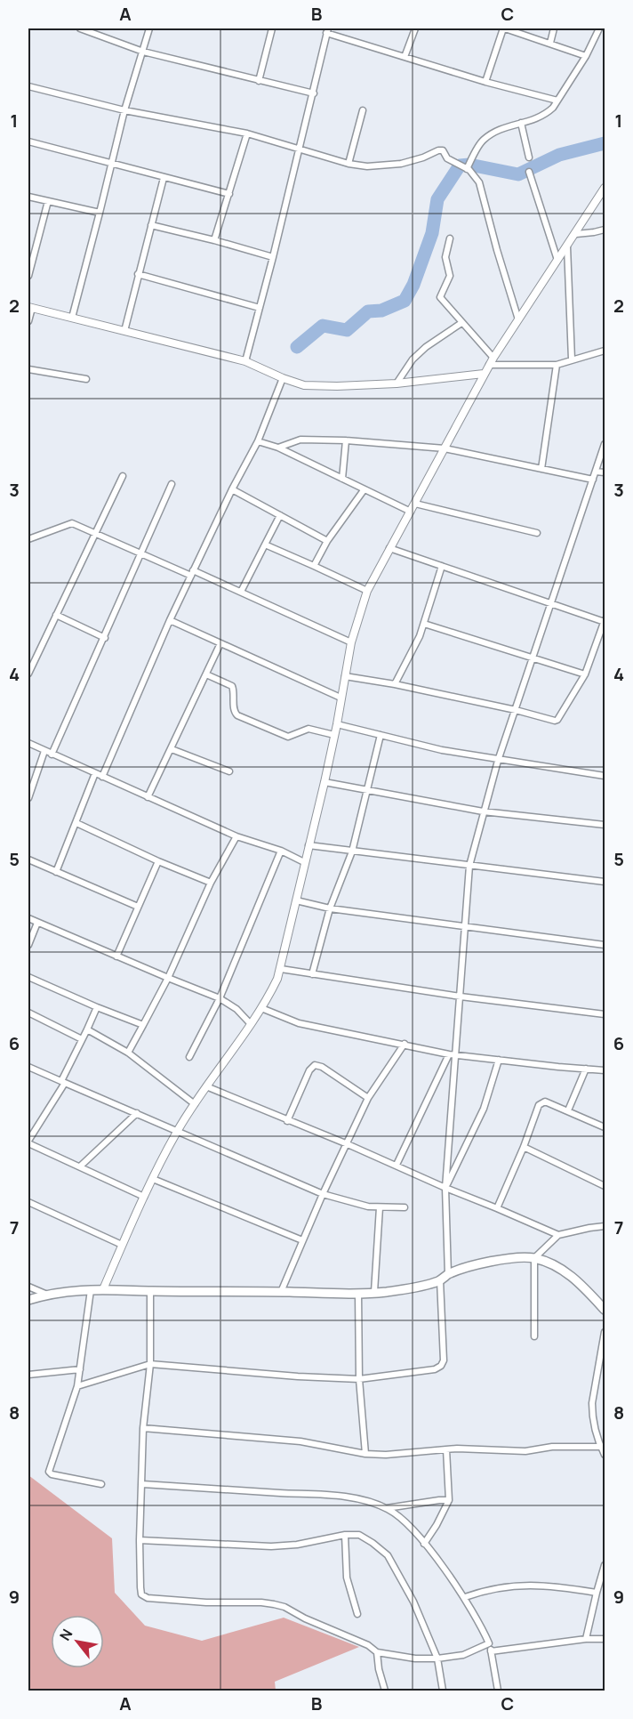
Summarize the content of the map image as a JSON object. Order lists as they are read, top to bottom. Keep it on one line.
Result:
{"north":"top left","grid":{"columns":["A","B","C"],"rows":["1","2","3","4","5","6","7","8","9"]}}
